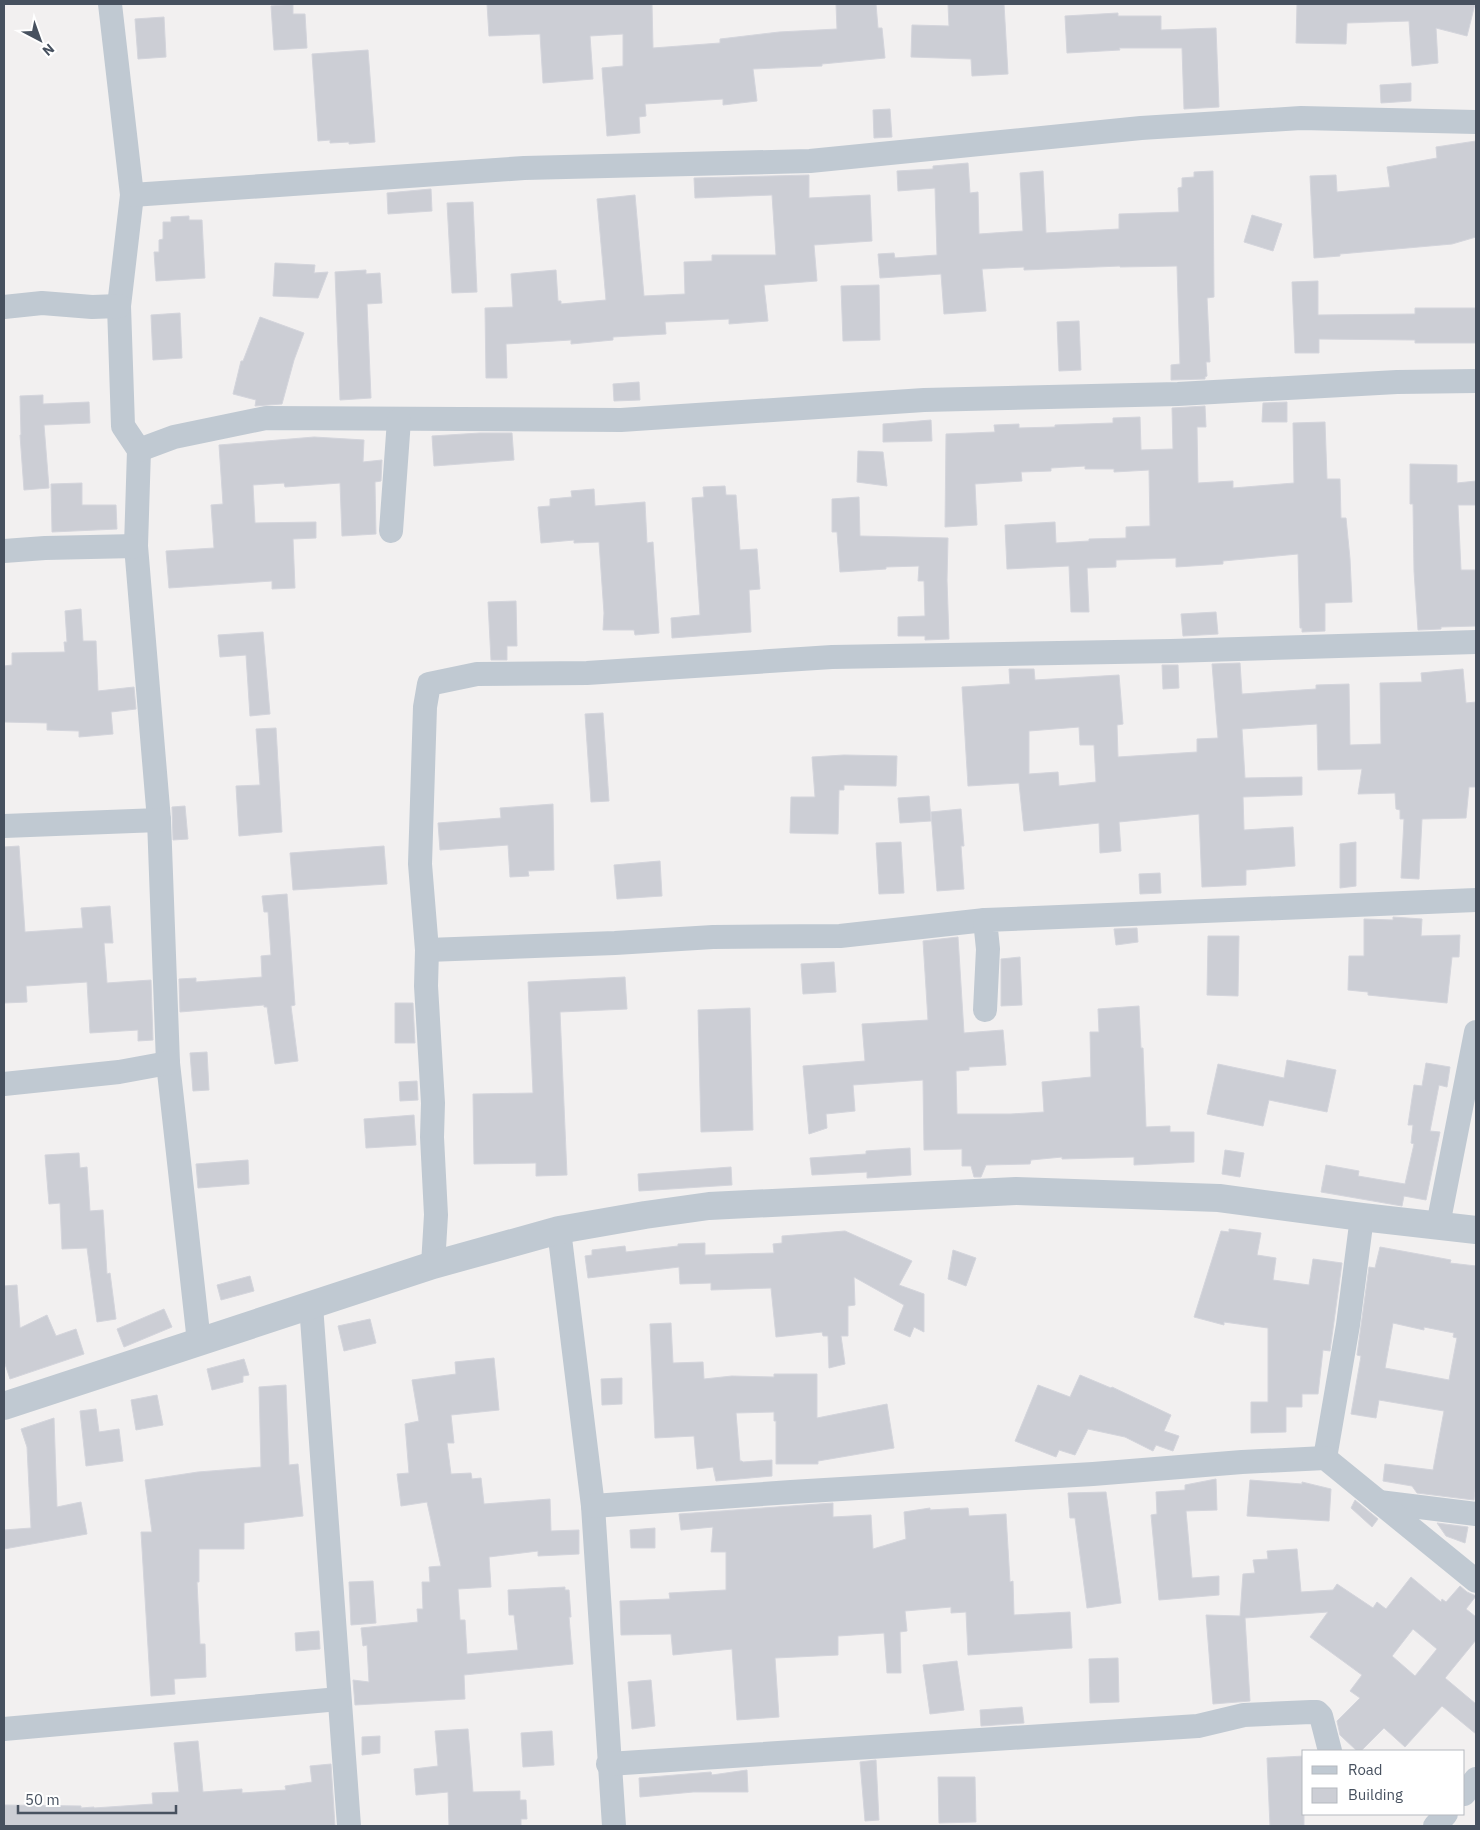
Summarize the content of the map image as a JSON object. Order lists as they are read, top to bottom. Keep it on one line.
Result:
{"legend":["Road","Building"],"scale_bar":"50 m","north":"bottom right"}
